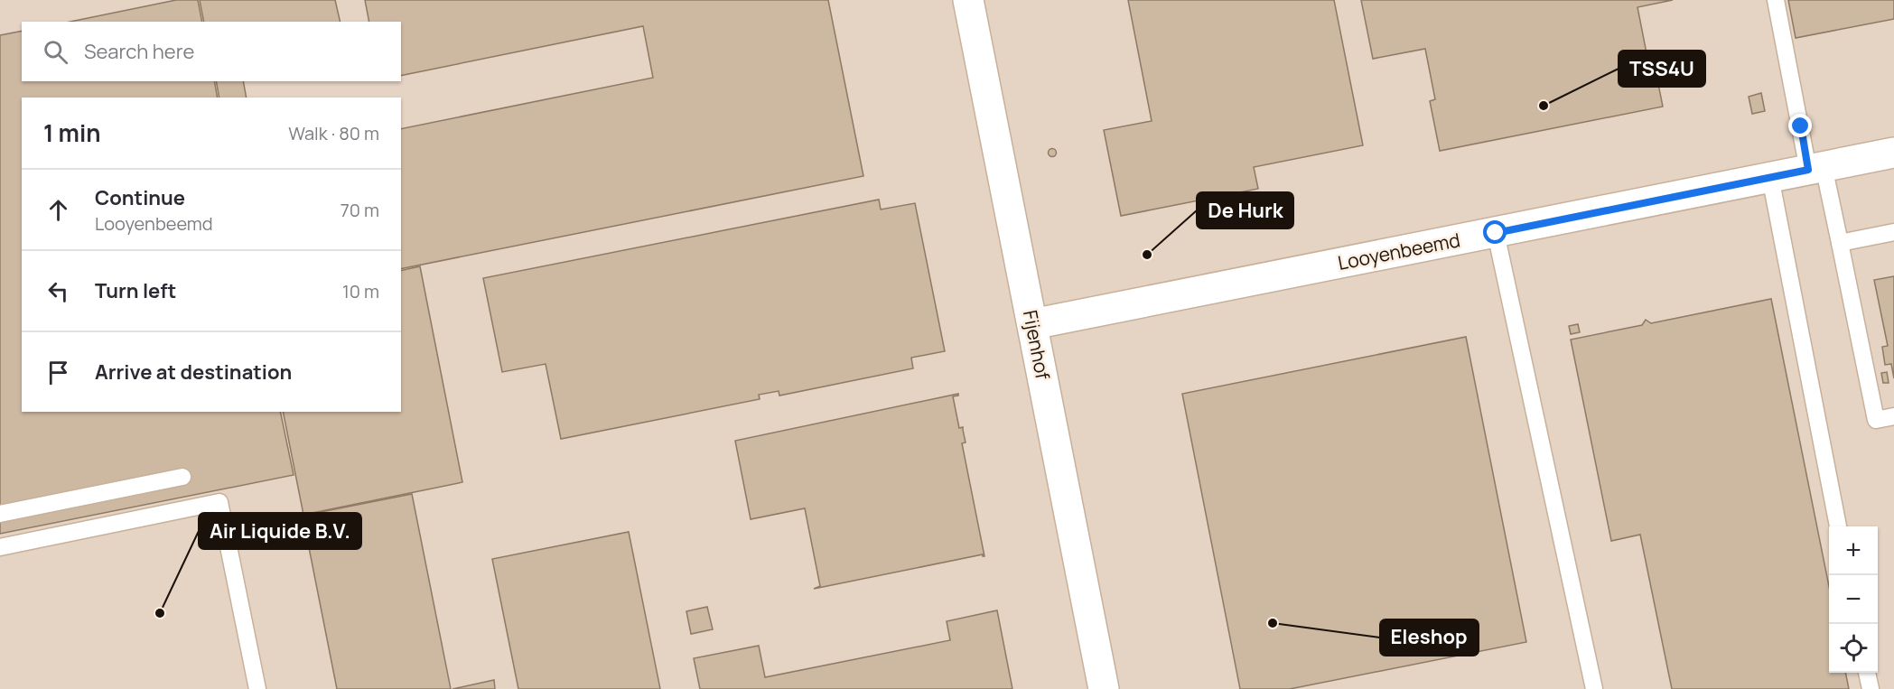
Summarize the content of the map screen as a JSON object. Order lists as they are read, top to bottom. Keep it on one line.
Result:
{"streets":{"street":["Looyenbeemd","Fijenhof"]},"crossings":[["Looyenbeemd","Fijenhof"]],"places":["TSS4U","De Hurk","Air Liquide B.V.","Eleshop"],"page":{"search":"Search here","heading":["1 min","Walk · 80 m"],"list":[["Continue","Looyenbeemd","70 m"],["Turn left","10 m"],"Arrive at destination"],"map_buttons":["+","−"]}}
